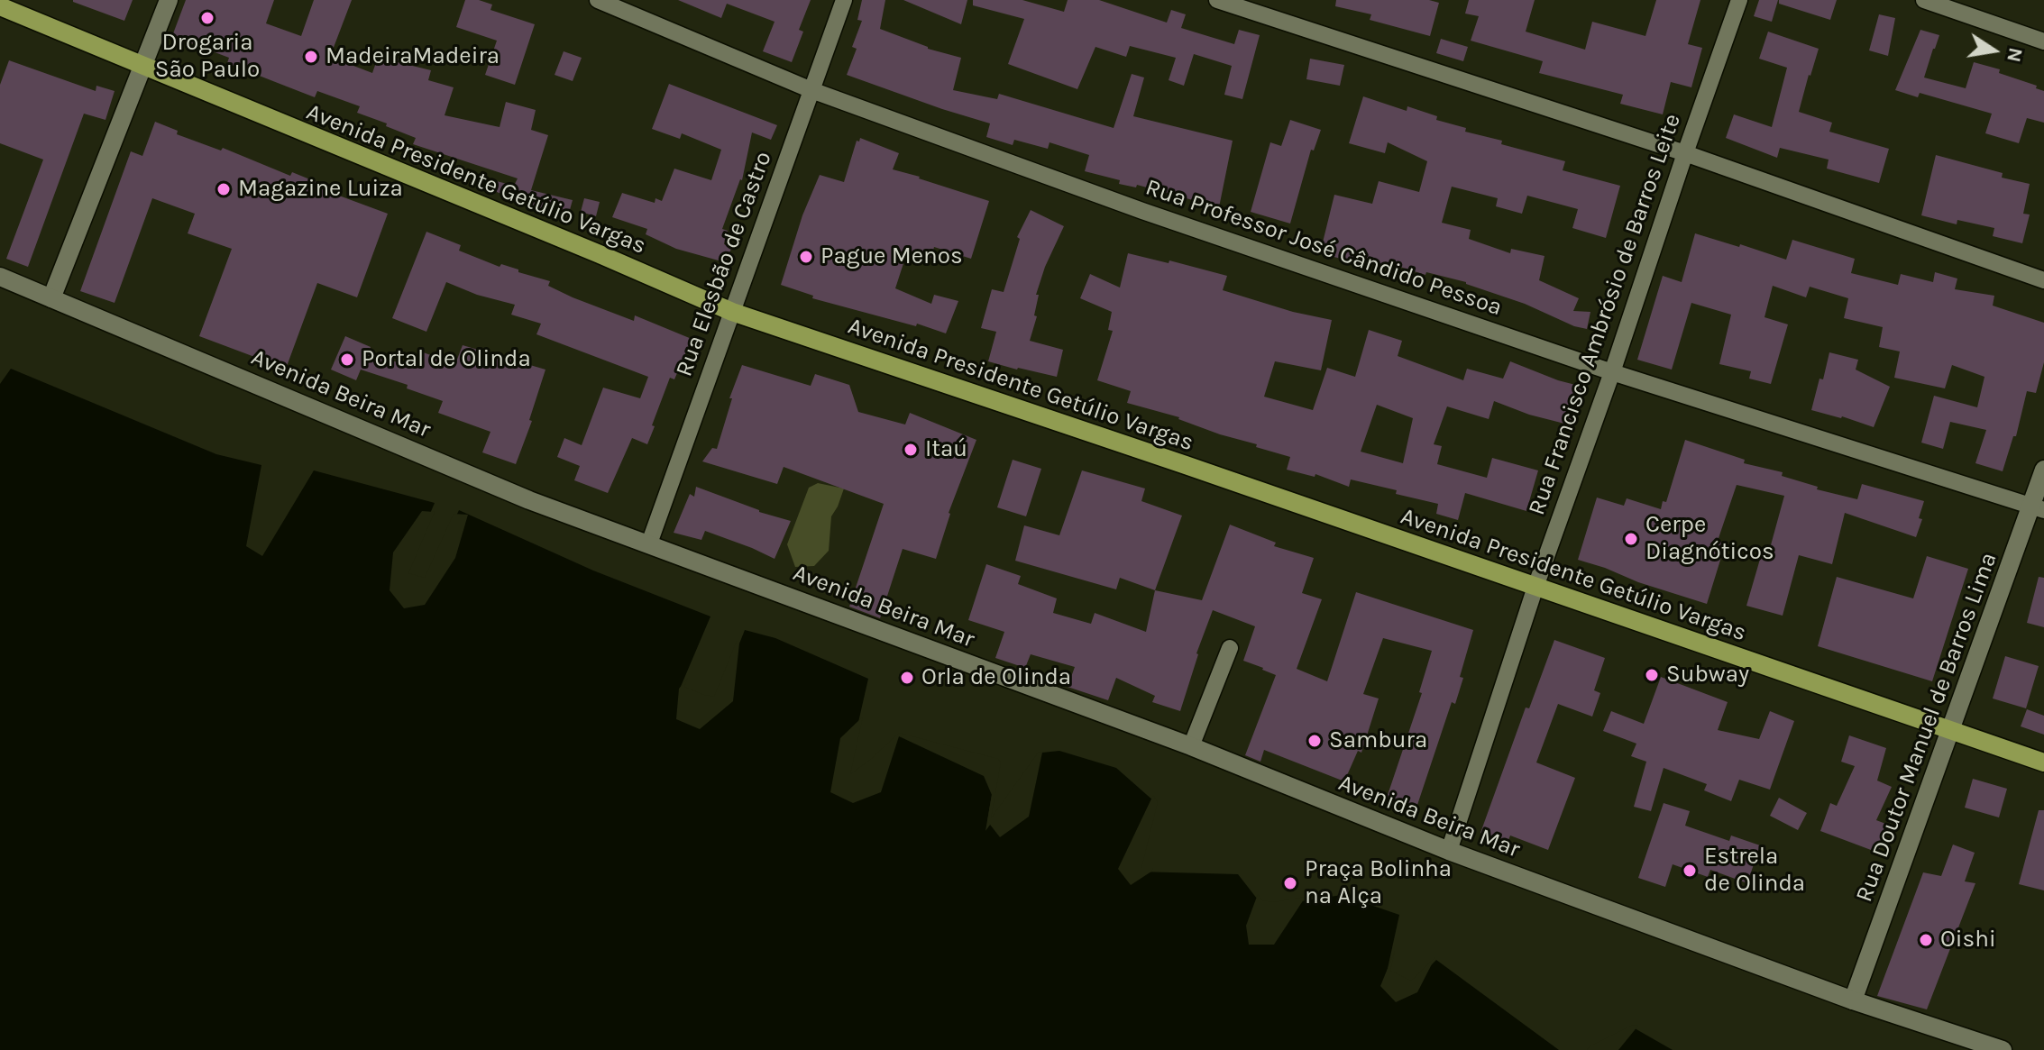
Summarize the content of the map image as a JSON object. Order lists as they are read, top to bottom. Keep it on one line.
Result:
{"streets":{"main road":["Avenida Presidente Getúlio Vargas","Avenida Beira Mar","Rua Doutor Manuel de Barros Lima"],"street":["Rua Professor José Cândido Pessoa","Rua Elesbão de Castro","Rua Francisco Ambrósio de Barros Leite"]},"crossings":[["Avenida Presidente Getúlio Vargas","Rua Elesbão de Castro"],["Avenida Presidente Getúlio Vargas","Rua Francisco Ambrósio de Barros Leite"],["Avenida Presidente Getúlio Vargas","Rua Doutor Manuel de Barros Lima"],["Rua Professor José Cândido Pessoa","Rua Elesbão de Castro"],["Rua Professor José Cândido Pessoa","Rua Francisco Ambrósio de Barros Leite"],["Rua Professor José Cândido Pessoa","Rua Doutor Manuel de Barros Lima"],["Rua Elesbão de Castro","Avenida Beira Mar"],["Rua Francisco Ambrósio de Barros Leite","Avenida Beira Mar"],["Avenida Beira Mar","Rua Doutor Manuel de Barros Lima"]],"places":["Drogaria São Paulo","MadeiraMadeira","Magazine Luiza","Pague Menos","Portal de Olinda","Itaú","Cerpe Diagnóticos","Subway","Orla de Olinda","Sambura","Estrela de Olinda","Praça Bolinha na Alça","Oishi"],"north":"right"}
